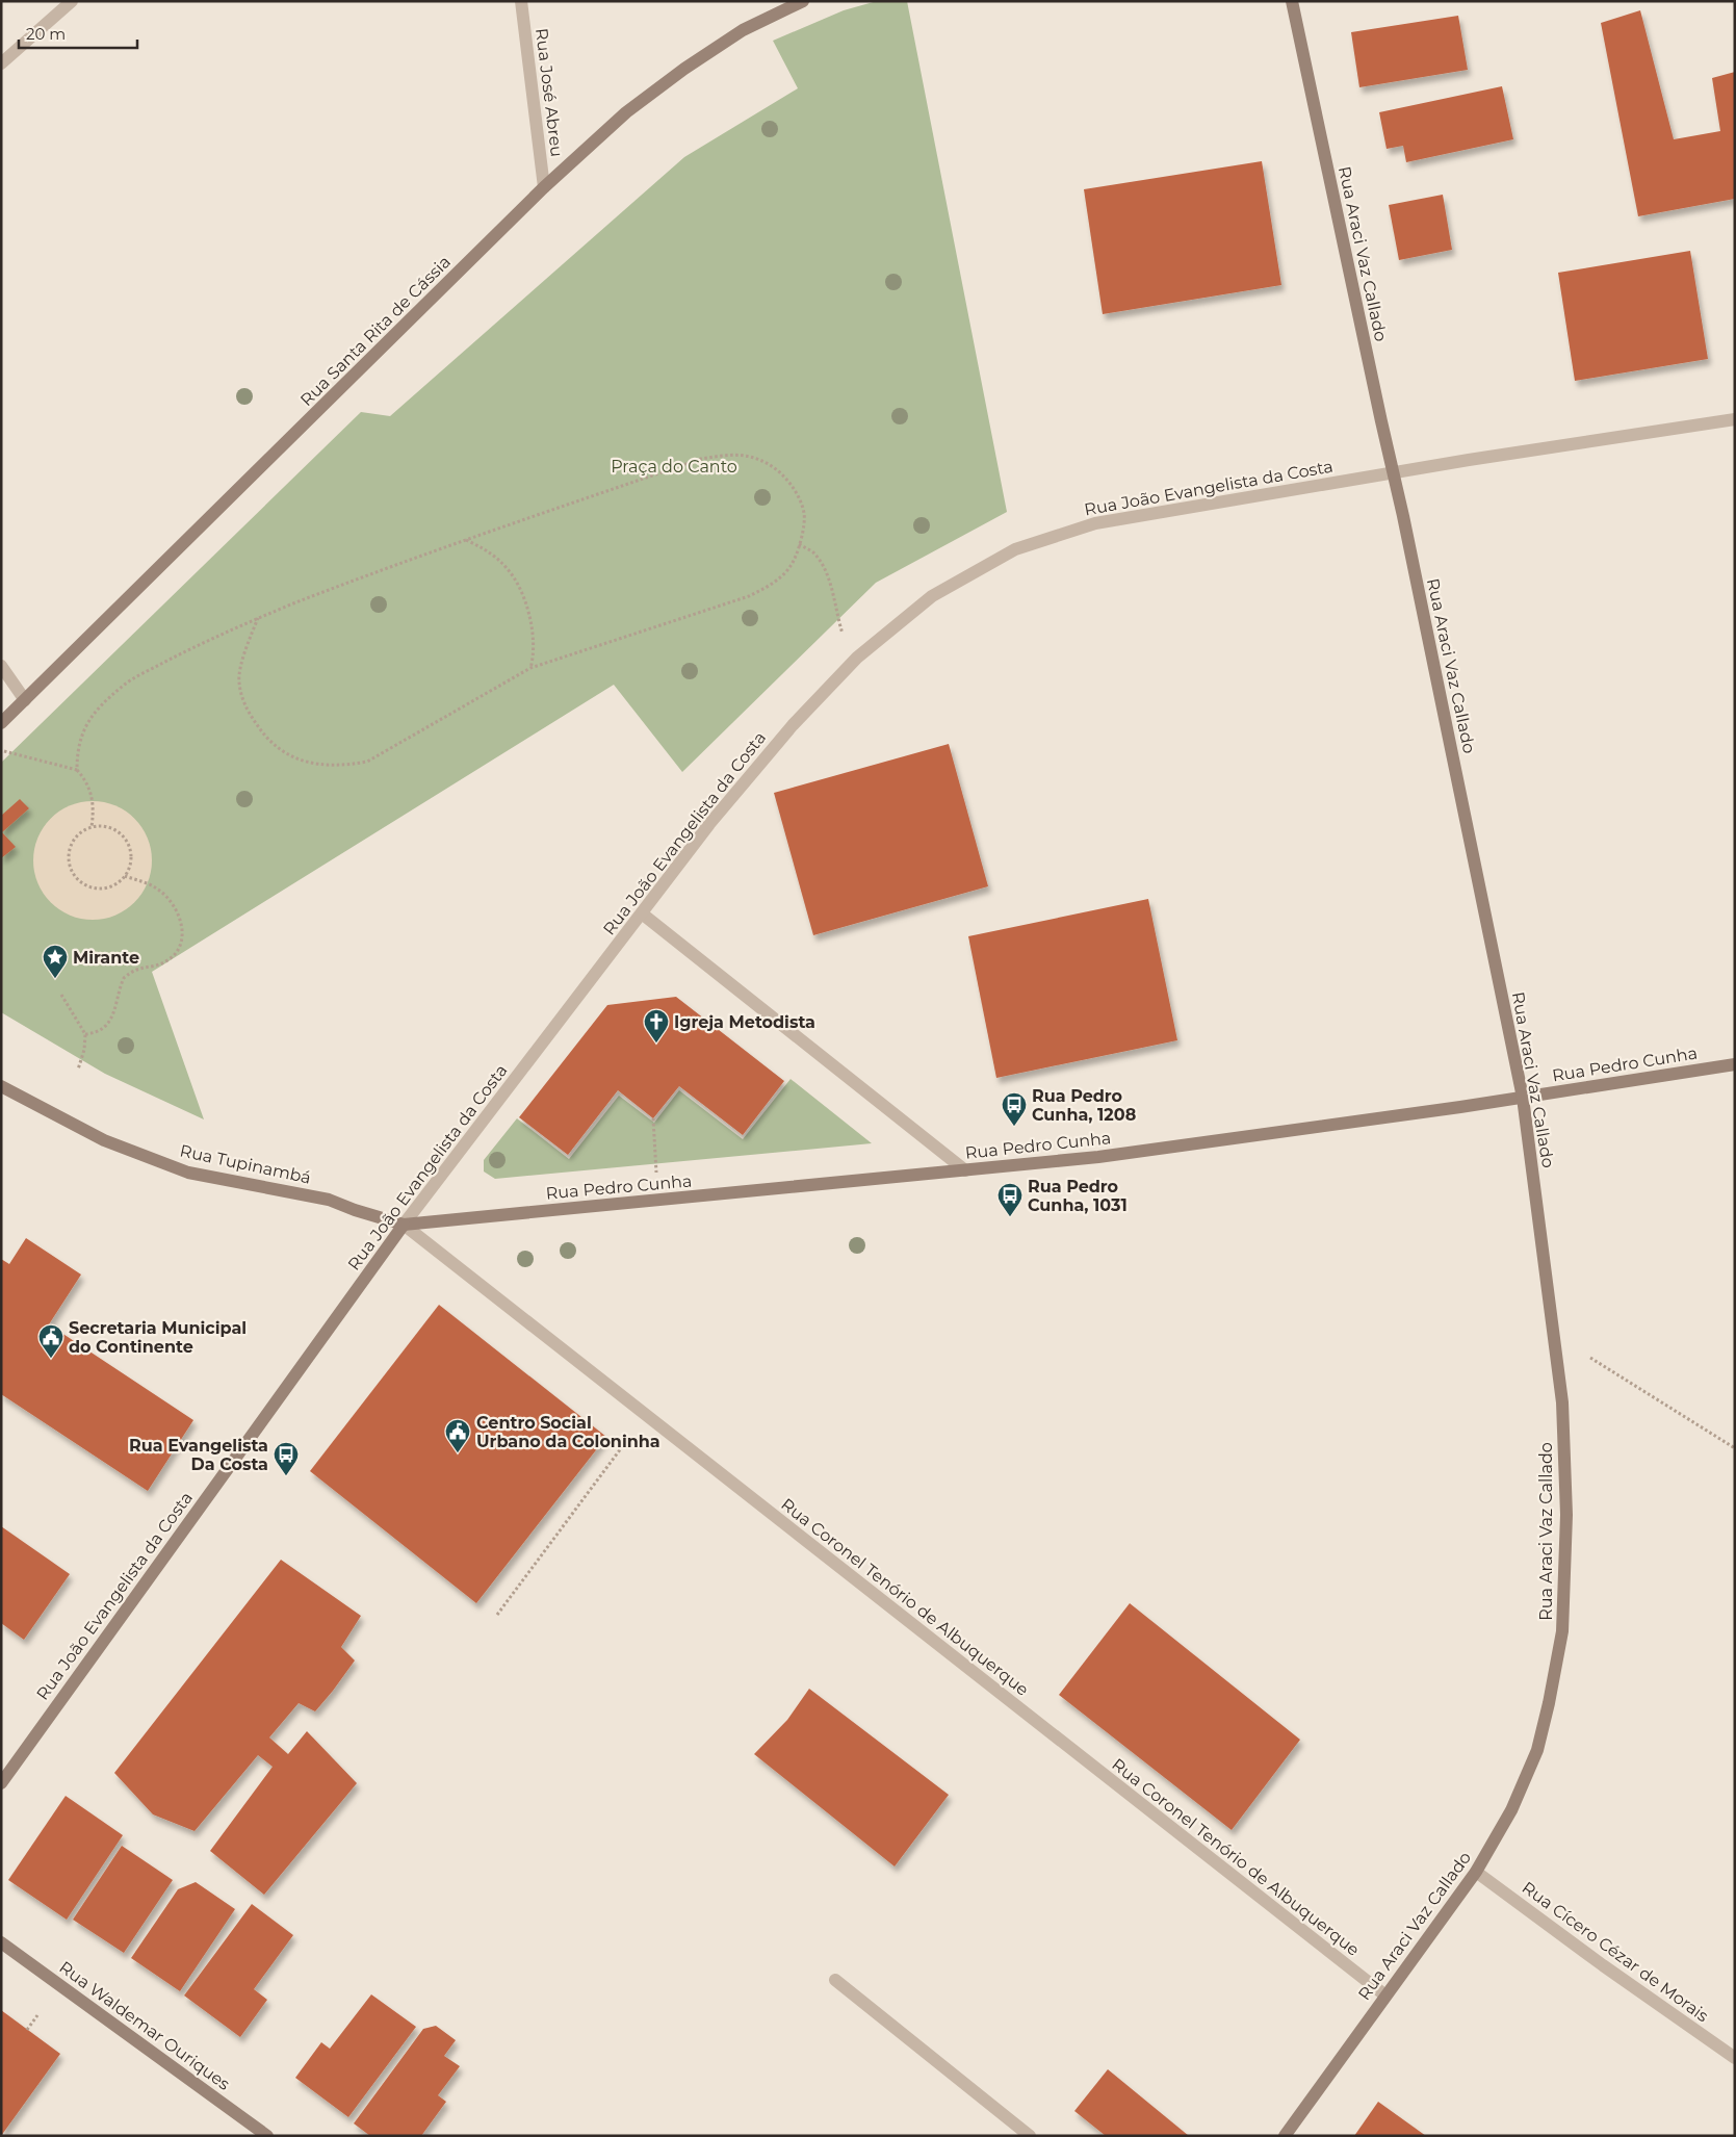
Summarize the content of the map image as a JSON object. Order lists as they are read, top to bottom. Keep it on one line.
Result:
{"streets":{"street":["Rua José Abreu","Rua Araci Vaz Callado","Rua Santa Rita de Cássia","Rua João Evangelista da Costa","Rua Pedro Cunha","Rua Tupinambá","Rua Coronel Tenório de Albuquerque","Rua Cícero Cézar de Morais","Rua Waldemar Ouriques"]},"crossings":[["Rua José Abreu","Rua Santa Rita de Cássia"],["Rua Araci Vaz Callado","Rua João Evangelista da Costa"],["Rua Araci Vaz Callado","Rua Pedro Cunha"],["Rua Araci Vaz Callado","Rua Coronel Tenório de Albuquerque"],["Rua Araci Vaz Callado","Rua Cícero Cézar de Morais"],["Rua João Evangelista da Costa","Rua Pedro Cunha"],["Rua João Evangelista da Costa","Rua Tupinambá"],["Rua João Evangelista da Costa","Rua Coronel Tenório de Albuquerque"],["Rua Pedro Cunha","Rua Tupinambá"],["Rua Pedro Cunha","Rua Coronel Tenório de Albuquerque"],["Rua Tupinambá","Rua Coronel Tenório de Albuquerque"]],"parks":["Praça do Canto"],"places":{"place":["Mirante"],"church":["Igreja Metodista"],"bus stop":["Rua Pedro Cunha, 1208","Rua Pedro Cunha, 1031","Rua Evangelista Da Costa"],"public building":["Secretaria Municipal do Continente","Centro Social Urbano da Coloninha"]},"scale_bar":"20 m"}
